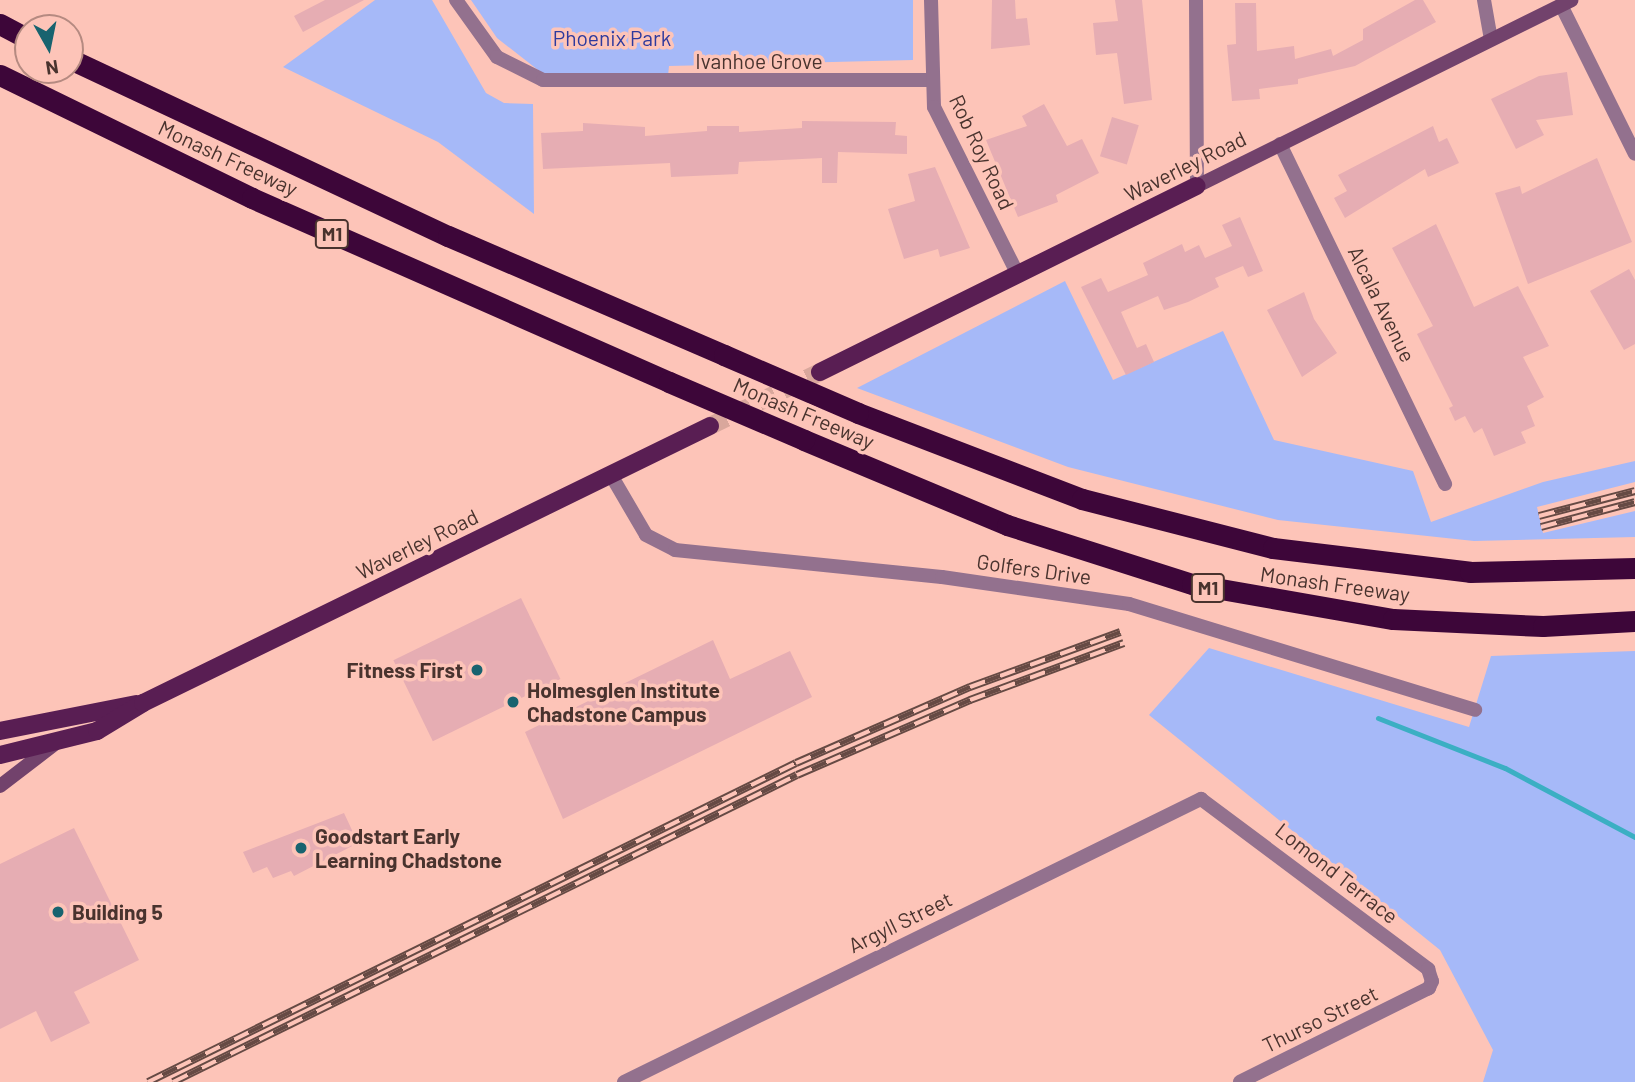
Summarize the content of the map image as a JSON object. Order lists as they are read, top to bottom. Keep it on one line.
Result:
{"streets":{"highway":["Monash Freeway","M1"],"main road":["Waverley Road"],"street":["Ivanhoe Grove","Rob Roy Road","Alcala Avenue","Golfers Drive","Lomond Terrace","Argyll Street","Thurso Street"]},"crossings":[["Ivanhoe Grove","Rob Roy Road"],["Rob Roy Road","Waverley Road"],["Waverley Road","Alcala Avenue"],["Waverley Road","Golfers Drive"],["Lomond Terrace","Argyll Street"],["Lomond Terrace","Thurso Street"]],"parks":["Phoenix Park"],"places":["Fitness First","Holmesglen Institute Chadstone Campus","Goodstart Early Learning Chadstone","Building 5"],"north":"bottom"}
